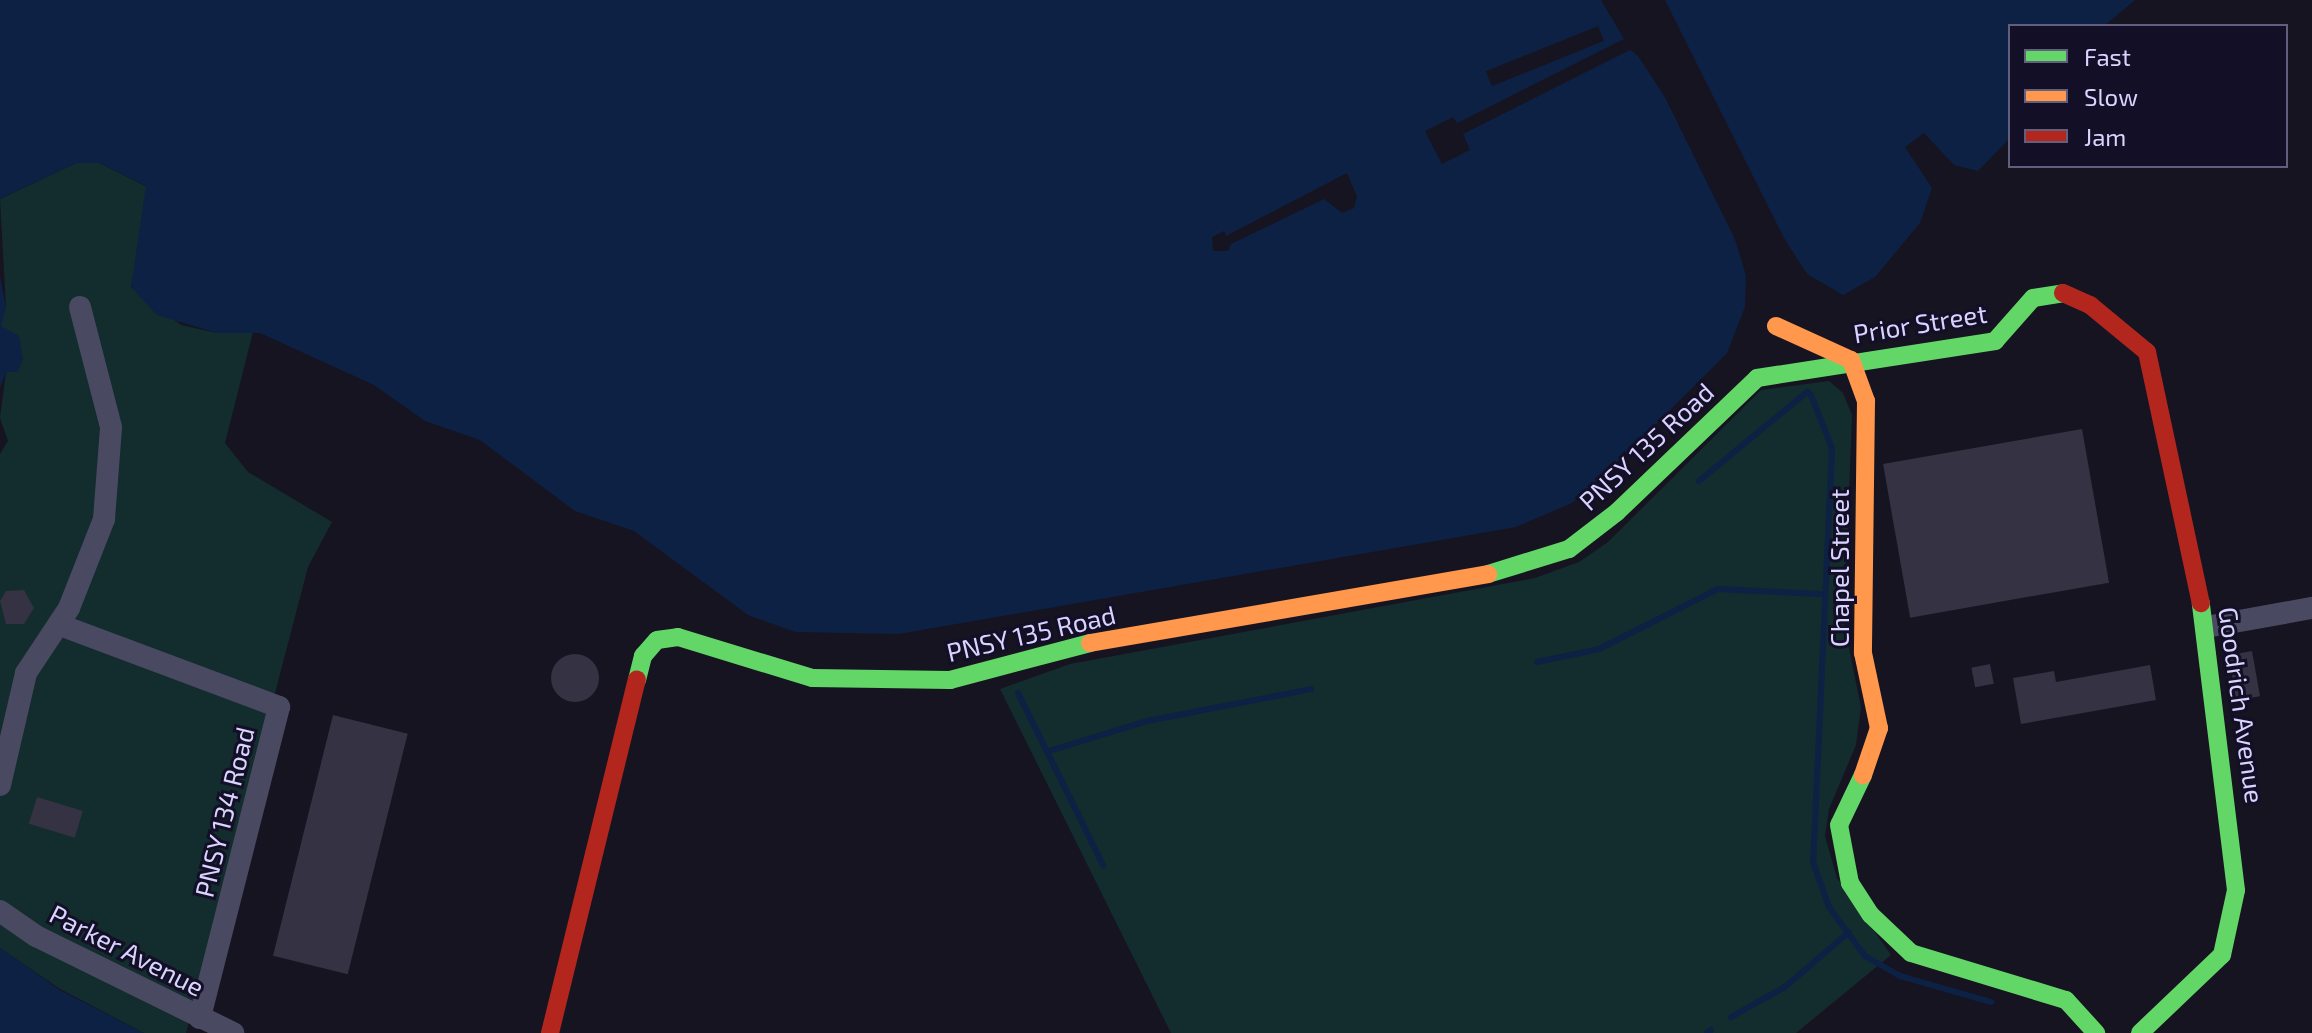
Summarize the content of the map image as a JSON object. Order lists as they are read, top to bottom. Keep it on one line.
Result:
{"streets":{"street":["Prior Street","PNSY 135 Road","Chapel Street","Goodrich Avenue","PNSY 134 Road","Parker Avenue"]},"crossings":[["Prior Street","PNSY 135 Road"],["Prior Street","Chapel Street"],["Prior Street","Goodrich Avenue"],["PNSY 134 Road","Parker Avenue"]],"legend":["Fast","Slow","Jam"]}
